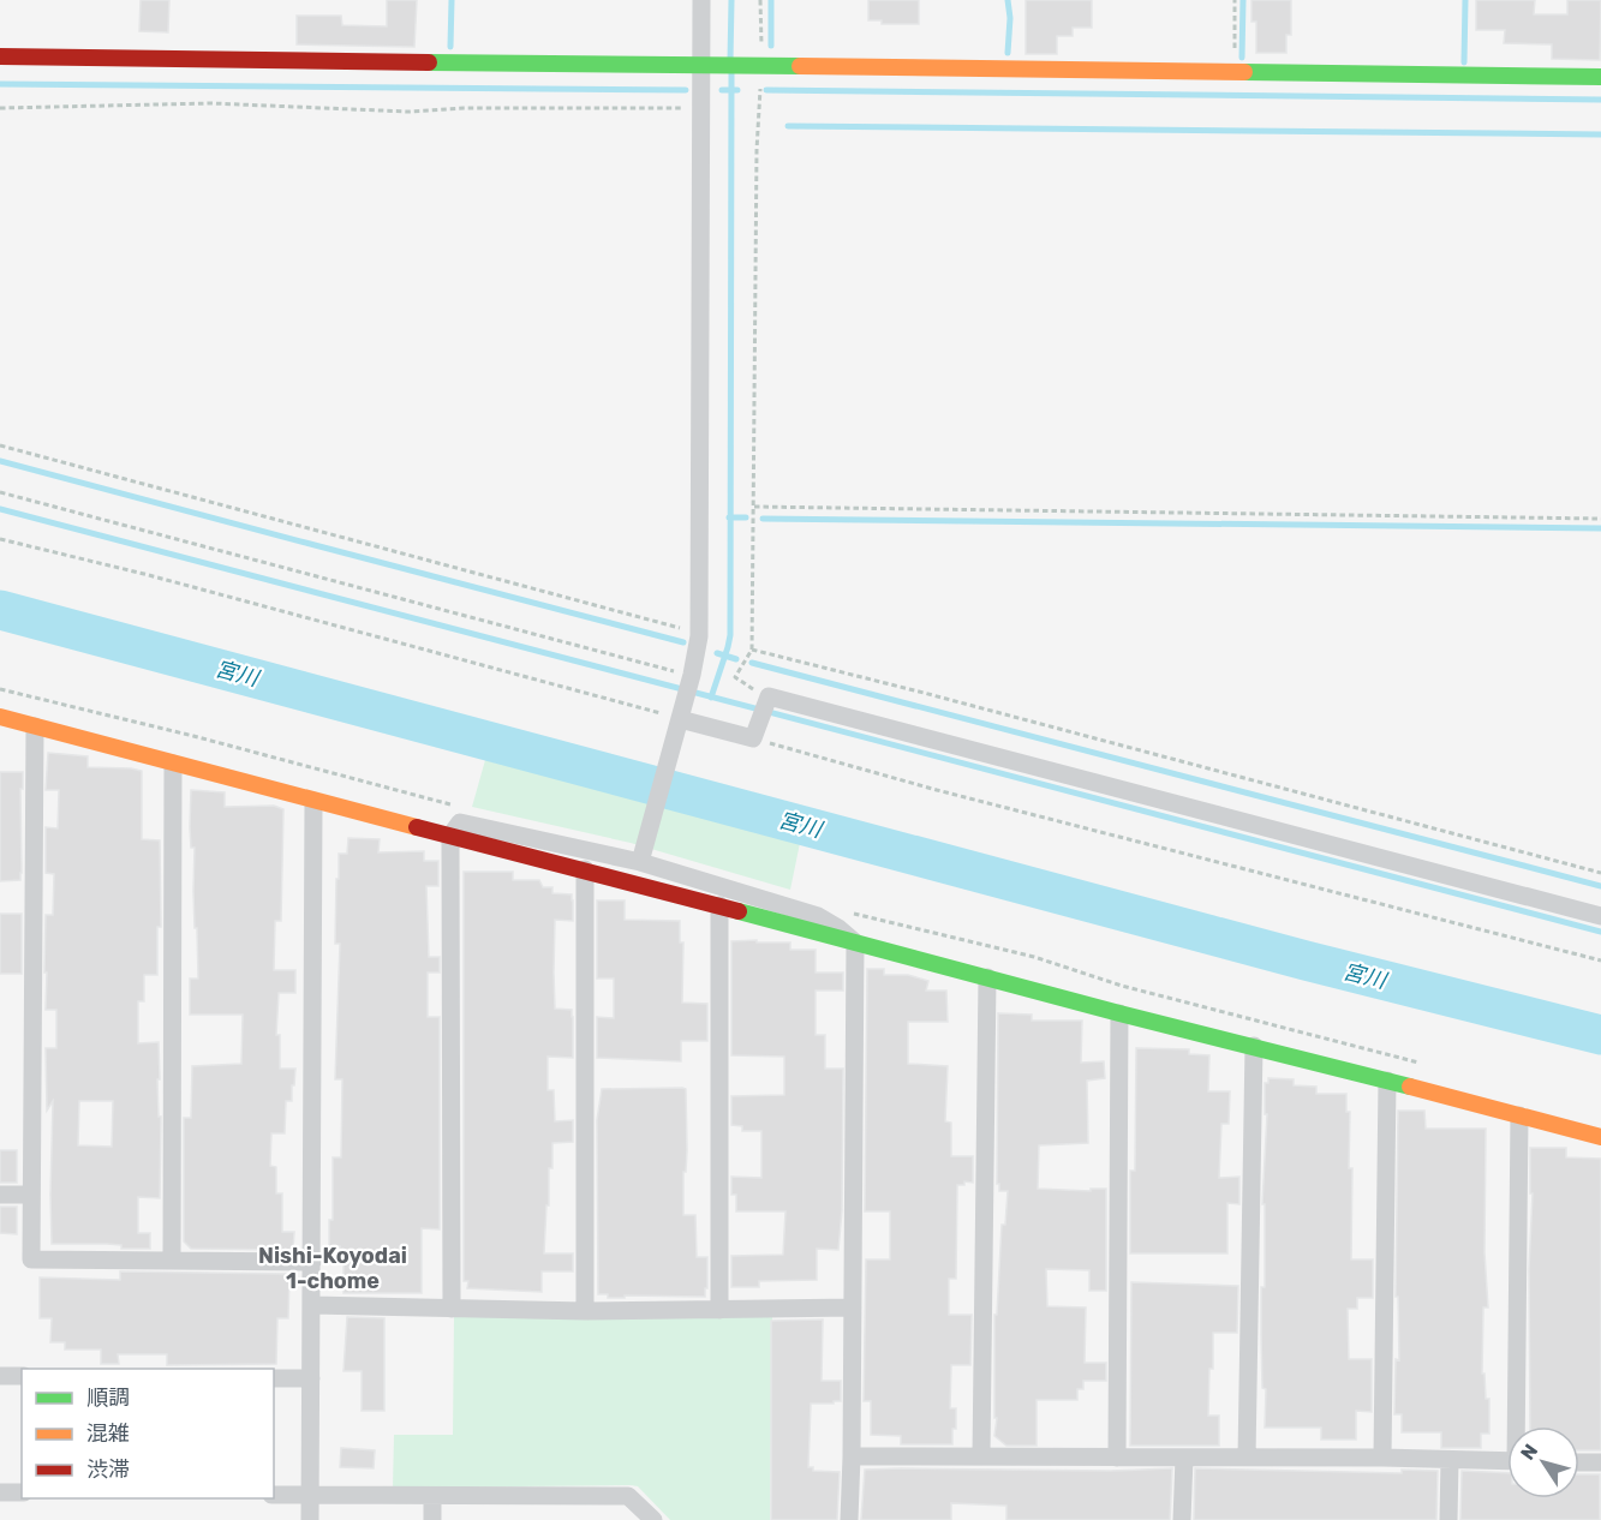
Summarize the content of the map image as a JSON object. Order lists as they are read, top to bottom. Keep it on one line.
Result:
{"districts":["Nishi-Koyodai 1-chome"],"water":["宮川"],"legend":["順調","混雑","渋滞"],"north":"top left"}
